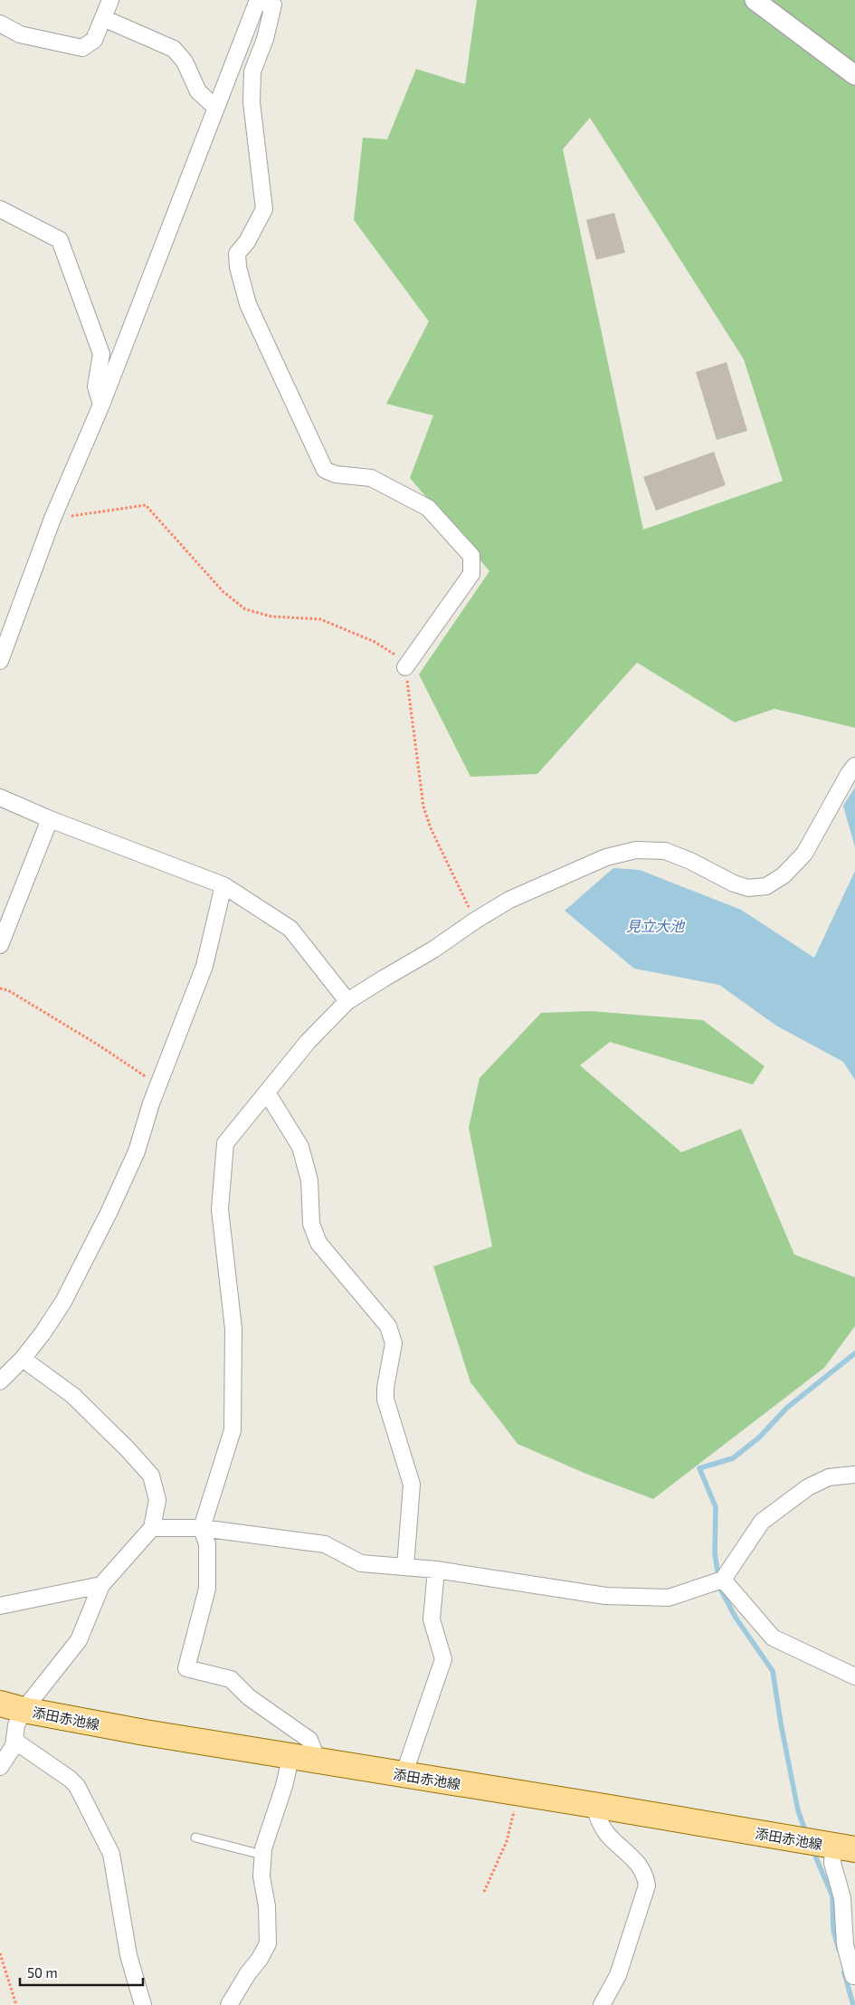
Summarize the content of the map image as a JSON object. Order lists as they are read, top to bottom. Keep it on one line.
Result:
{"streets":{"main road":["添田赤池線"]},"water":["見立大池"],"scale_bar":"50 m"}
